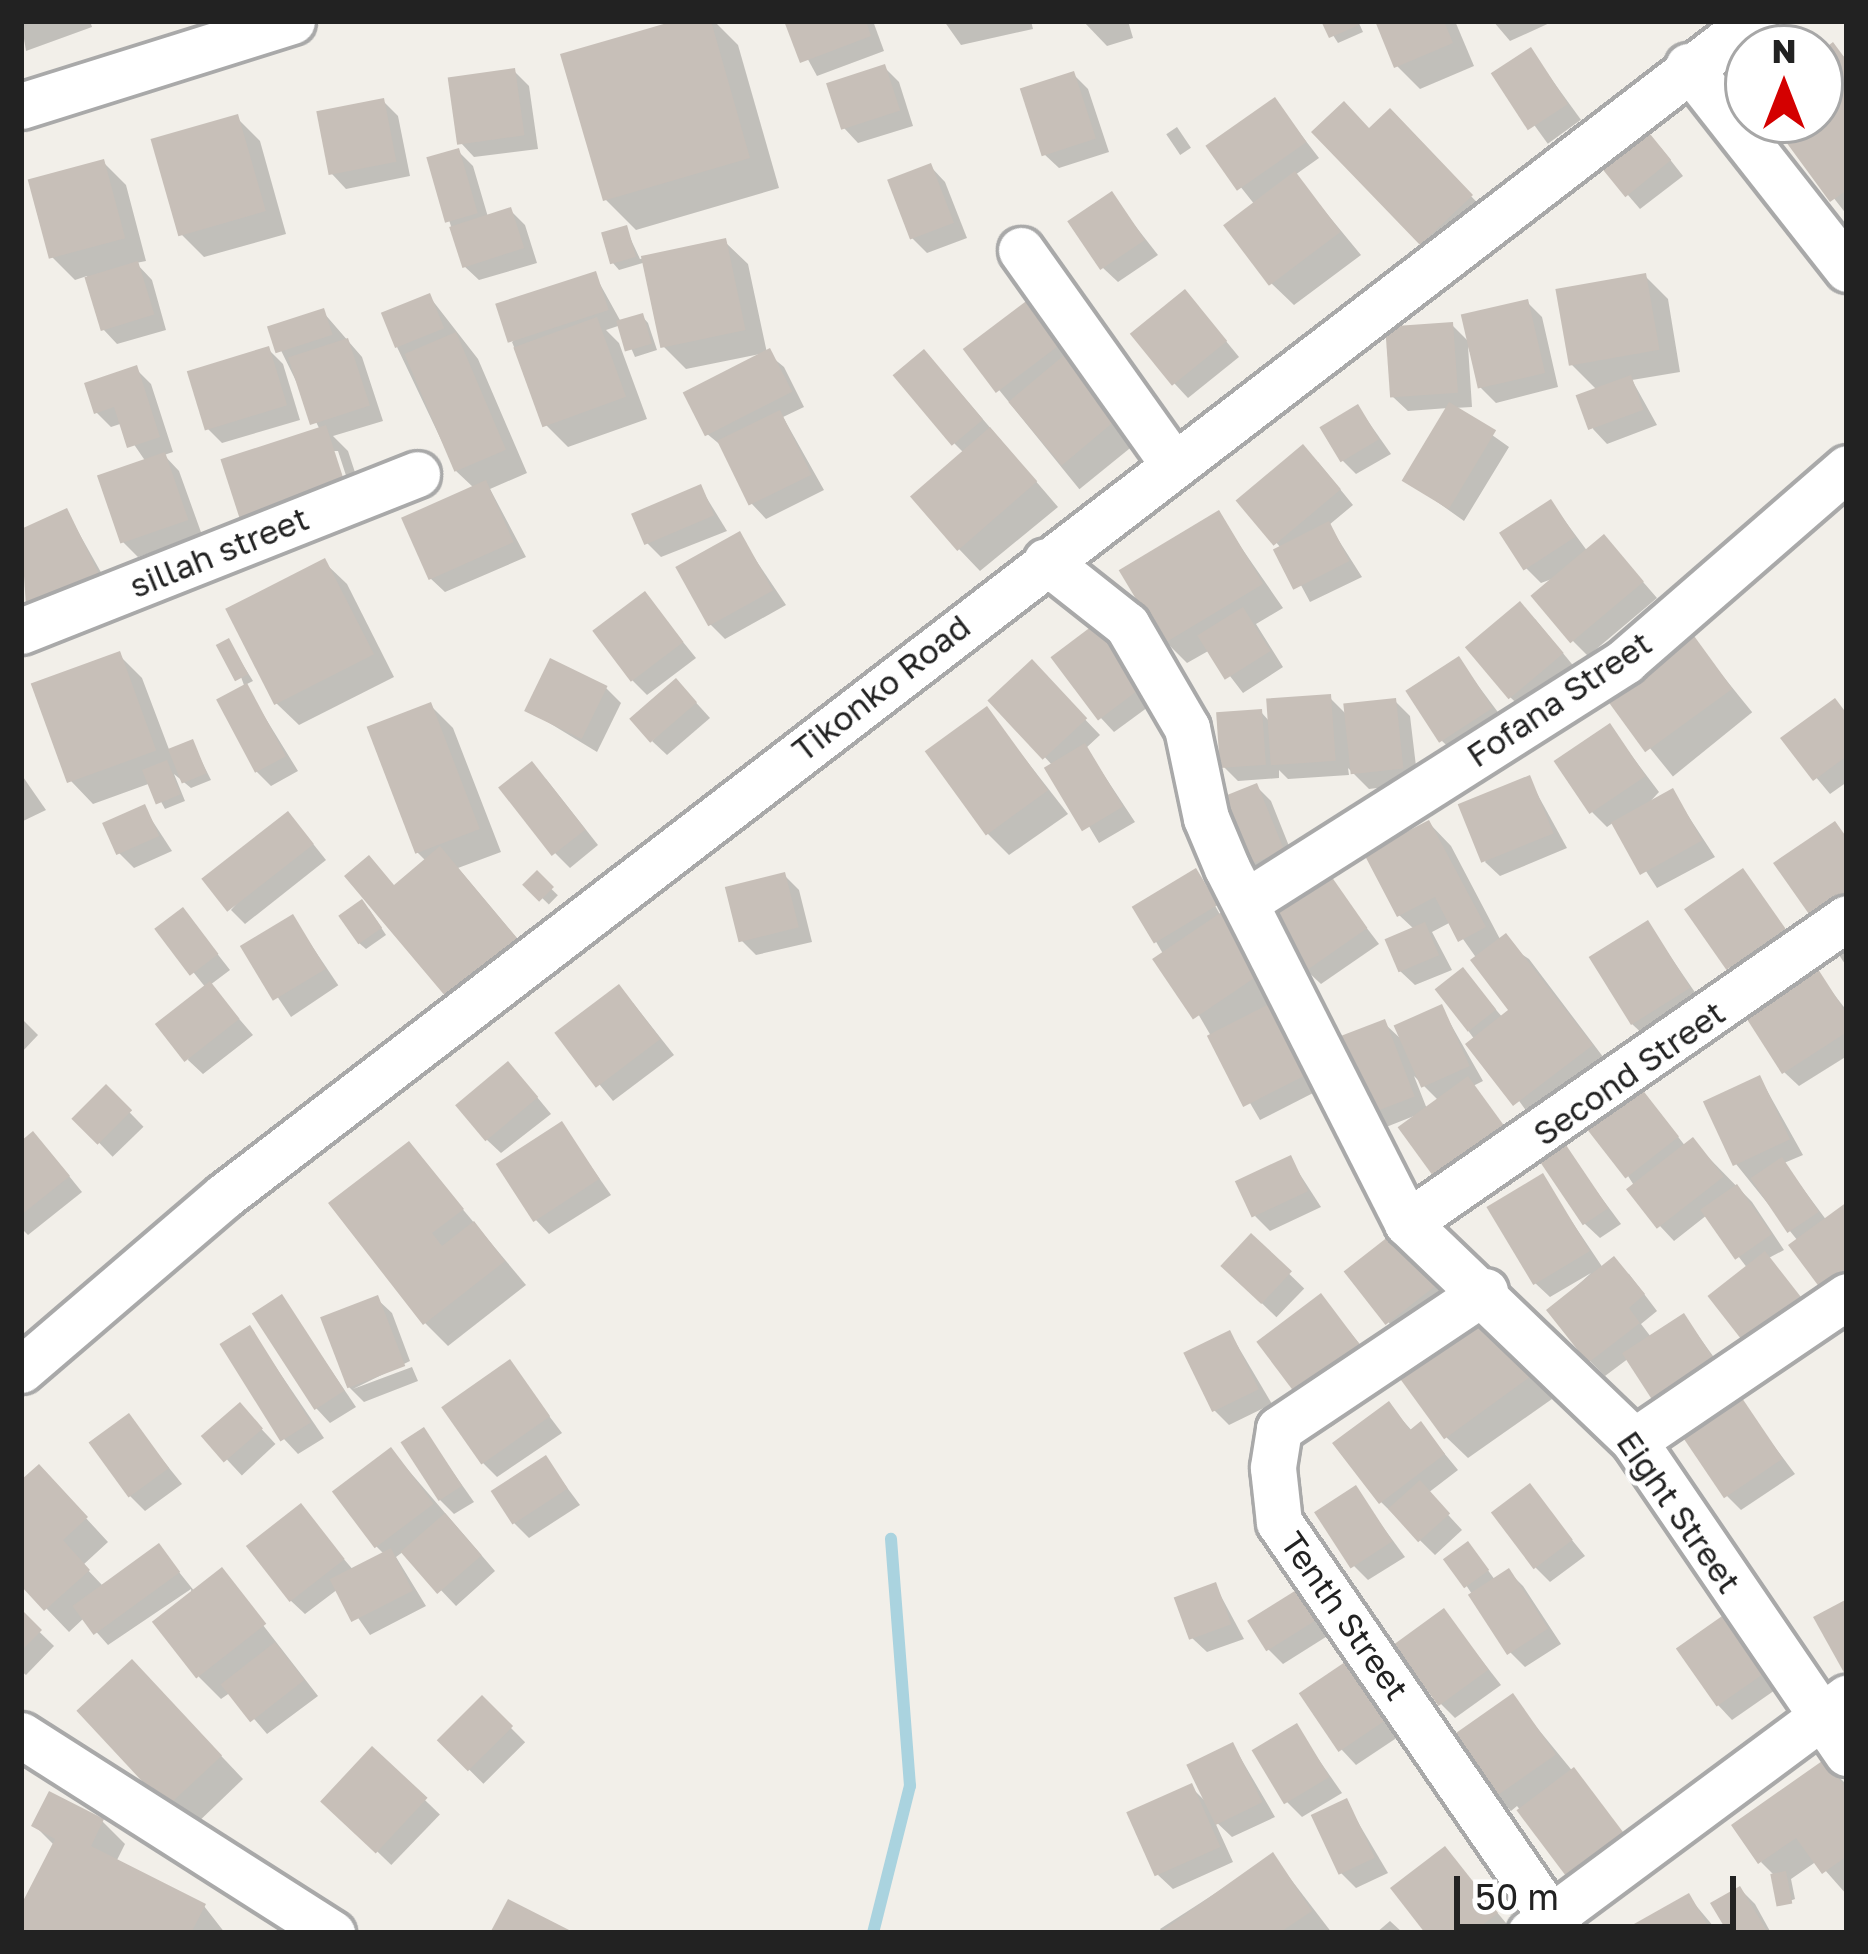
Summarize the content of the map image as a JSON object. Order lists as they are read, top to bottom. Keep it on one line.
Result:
{"streets":{"street":["sillah street","Tikonko Road","Fofana Street","Second Street","Eight Street","Tenth Street"]},"crossings":[["Second Street","Eight Street"],["Eight Street","Tenth Street"]],"scale_bar":"50 m","north":"top"}
